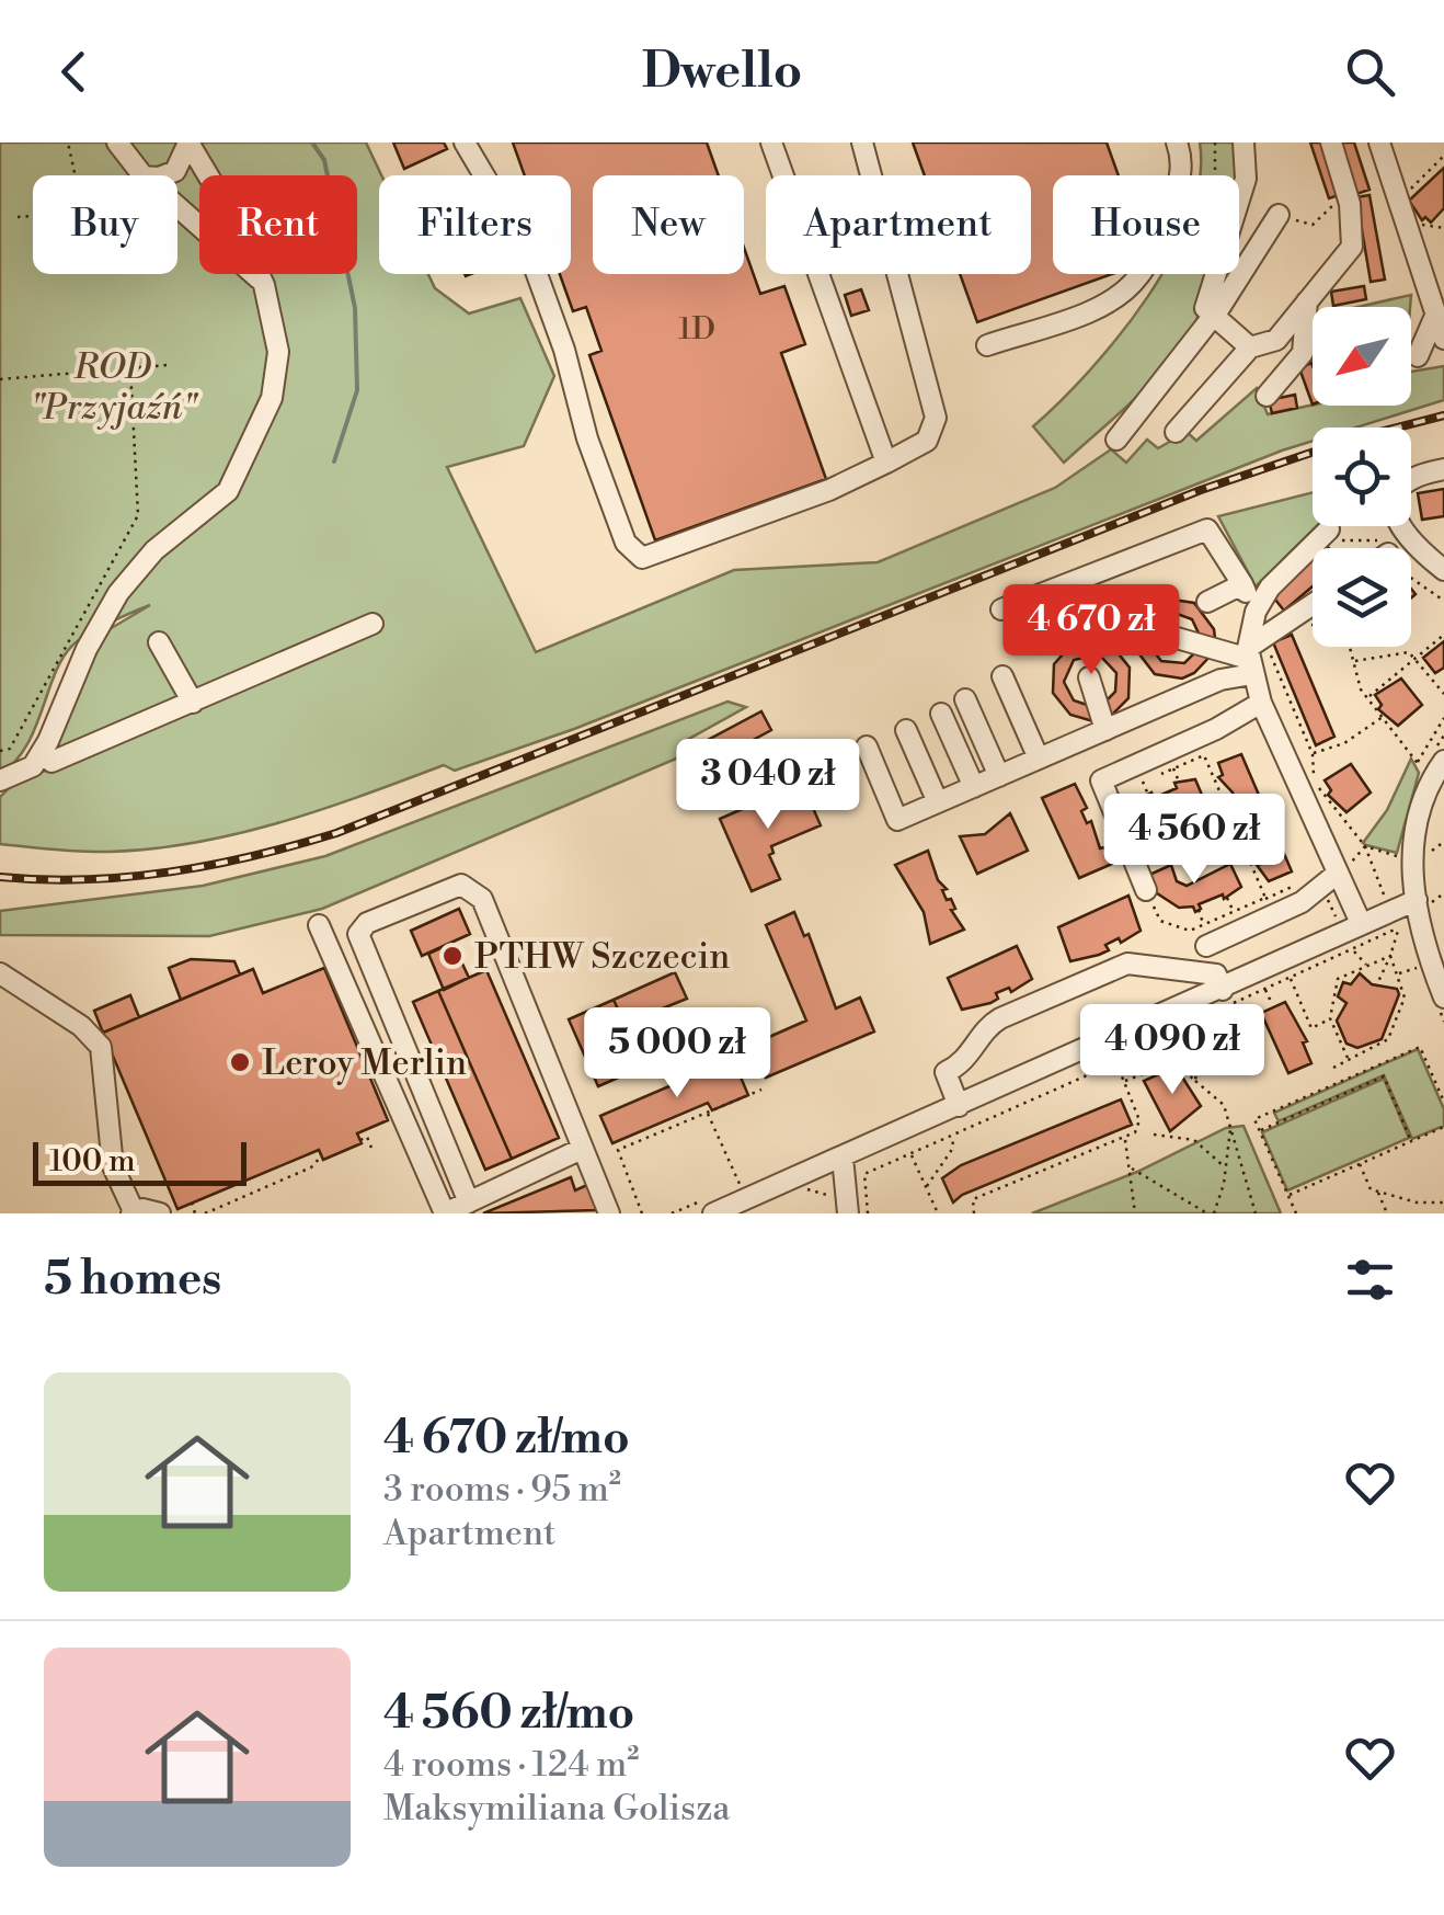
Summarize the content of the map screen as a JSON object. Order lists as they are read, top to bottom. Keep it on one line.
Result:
{"parks":["ROD \"Przyjaźń\""],"places":["PTHW Szczecin","Leroy Merlin"],"house_numbers":["1D"],"scale_bar":"100 m","north":"bottom left","page":{"header":"Dwello","chip":["Buy","Rent","Filters","New","Apartment","House"],"price":["4 670 zł","3 040 zł","4 560 zł","4 090 zł","5 000 zł"],"scale":"100 m","heading":"5 homes","list":[{"name":"4 670 zł/mo","note":"3 rooms · 95 m² · Apartment"},{"name":"4 560 zł/mo","note":"4 rooms · 124 m² · Maksymiliana Golisza"}]}}
